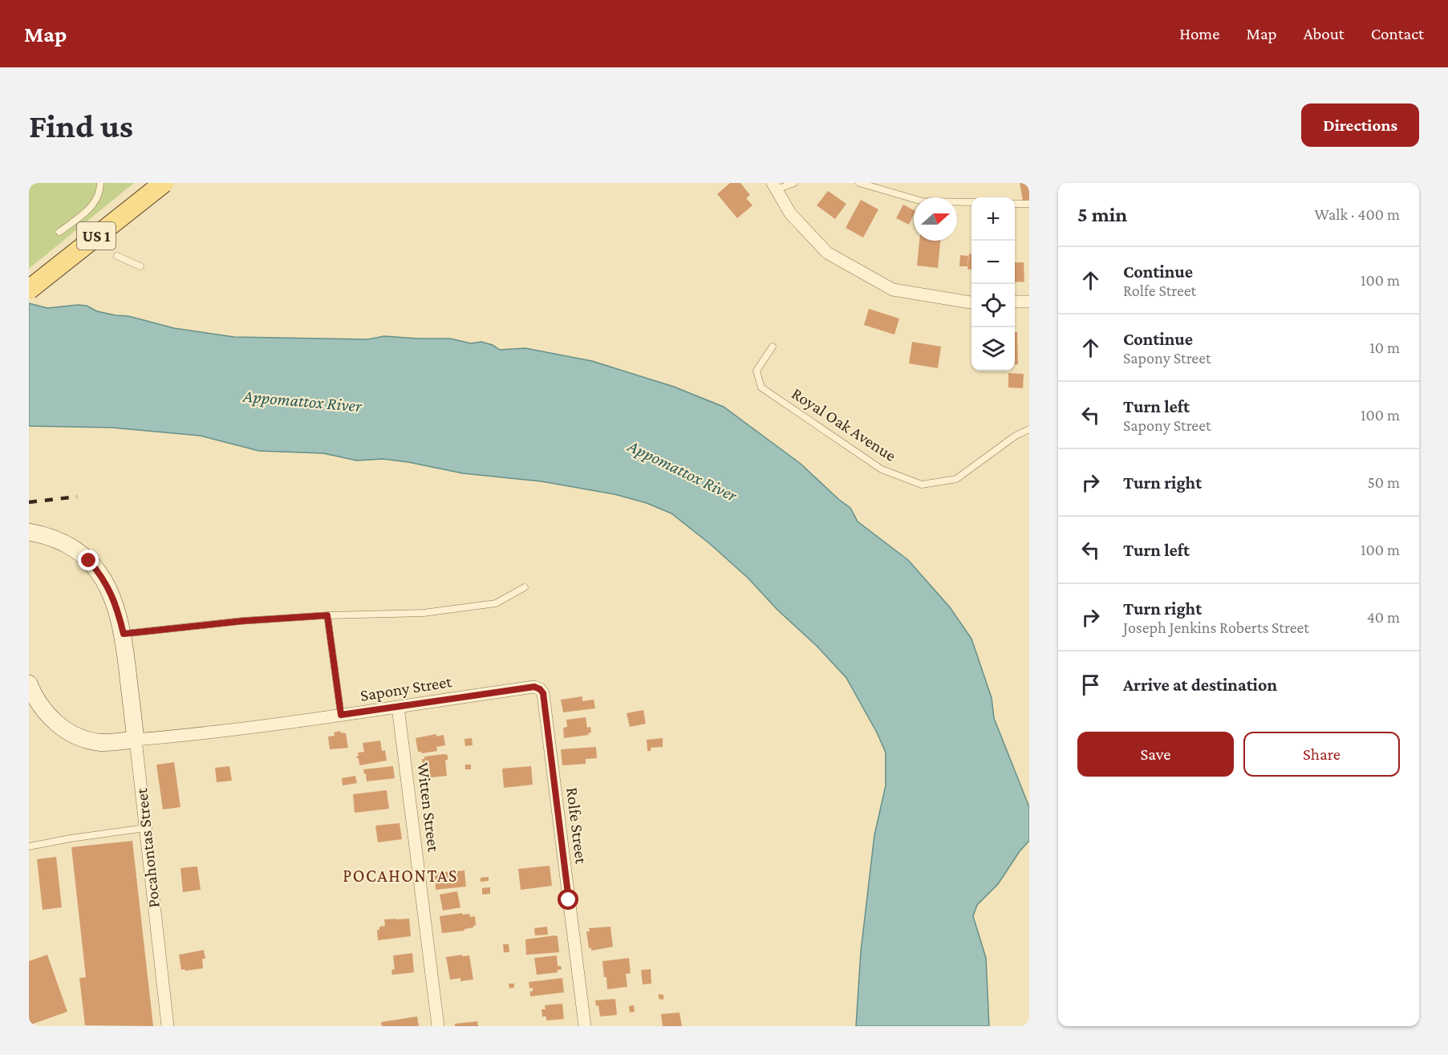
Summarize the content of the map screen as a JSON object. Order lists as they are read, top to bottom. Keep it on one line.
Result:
{"streets":{"main road":["US 1"],"street":["Sapony Street","Witten Street","Rolfe Street","Pocahontas Street"],"lane":["Royal Oak Avenue"]},"crossings":[["Sapony Street","Witten Street"],["Sapony Street","Rolfe Street"],["Sapony Street","Pocahontas Street"]],"districts":["POCAHONTAS"],"water":["Appomattox River"],"north":"right","page":{"header":"Map","nav":["Home","Map","About","Contact"],"buttons":["Directions",["Save","Share"]],"title":"Find us","heading":["5 min","Walk · 400 m"],"map_buttons":["+","−"],"list":[["Continue","Rolfe Street","100 m"],["Continue","Sapony Street","10 m"],["Turn left","Sapony Street","100 m"],["Turn right","50 m"],["Turn left","100 m"],["Turn right","Joseph Jenkins Roberts Street","40 m"],"Arrive at destination"]}}
